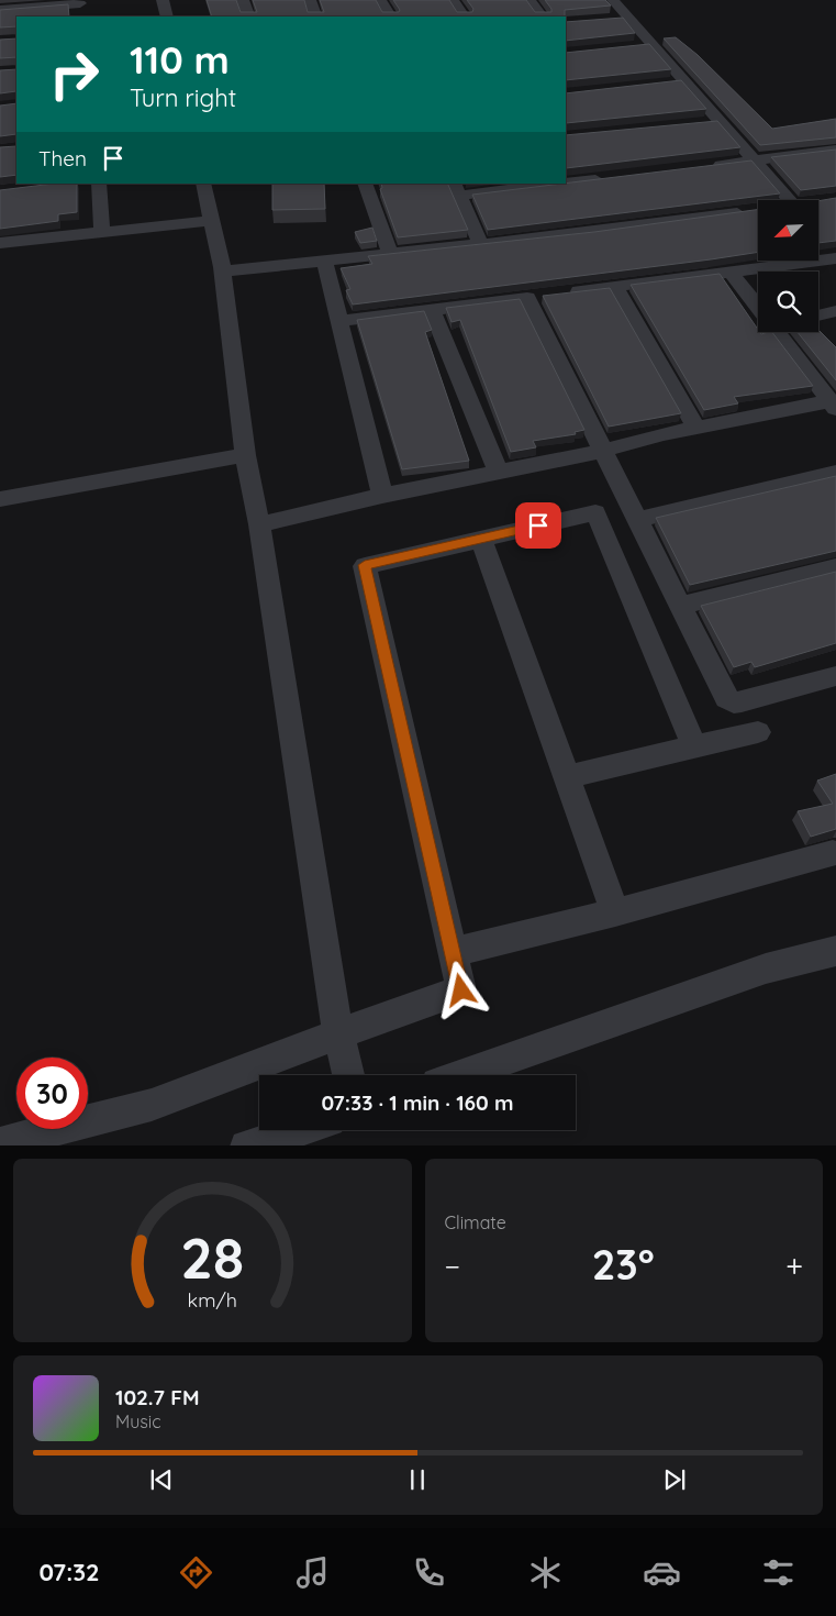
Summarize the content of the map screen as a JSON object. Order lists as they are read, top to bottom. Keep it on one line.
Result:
{"north":"bottom left","page":{"turn":["110 m","Turn right"],"then":"Then","limit":"30","trip":"07:33 · 1 min · 160 m","tile":"Climate","heat":["−","23°","+"],"song":["102.7 FM","Music"],"tabs":"07:32","gauge":["28","km/h"]}}
